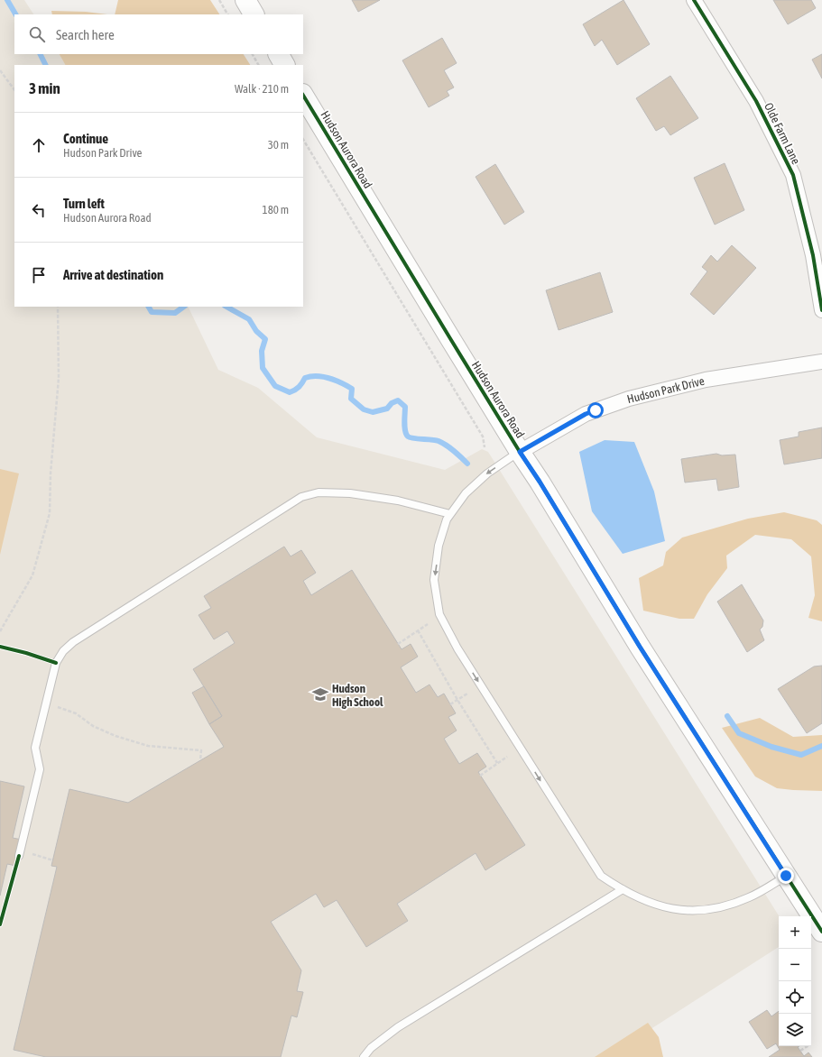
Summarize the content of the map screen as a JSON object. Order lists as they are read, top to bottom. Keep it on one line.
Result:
{"streets":{"street":["Olde Farm Lane","Hudson Aurora Road","Hudson Park Drive"]},"crossings":[["Hudson Aurora Road","Hudson Park Drive"]],"places":{"school or university":["Hudson High School"]},"page":{"search":"Search here","heading":["3 min","Walk · 210 m"],"list":[["Continue","Hudson Park Drive","30 m"],["Turn left","Hudson Aurora Road","180 m"],"Arrive at destination"],"map_buttons":["+","−"]}}
